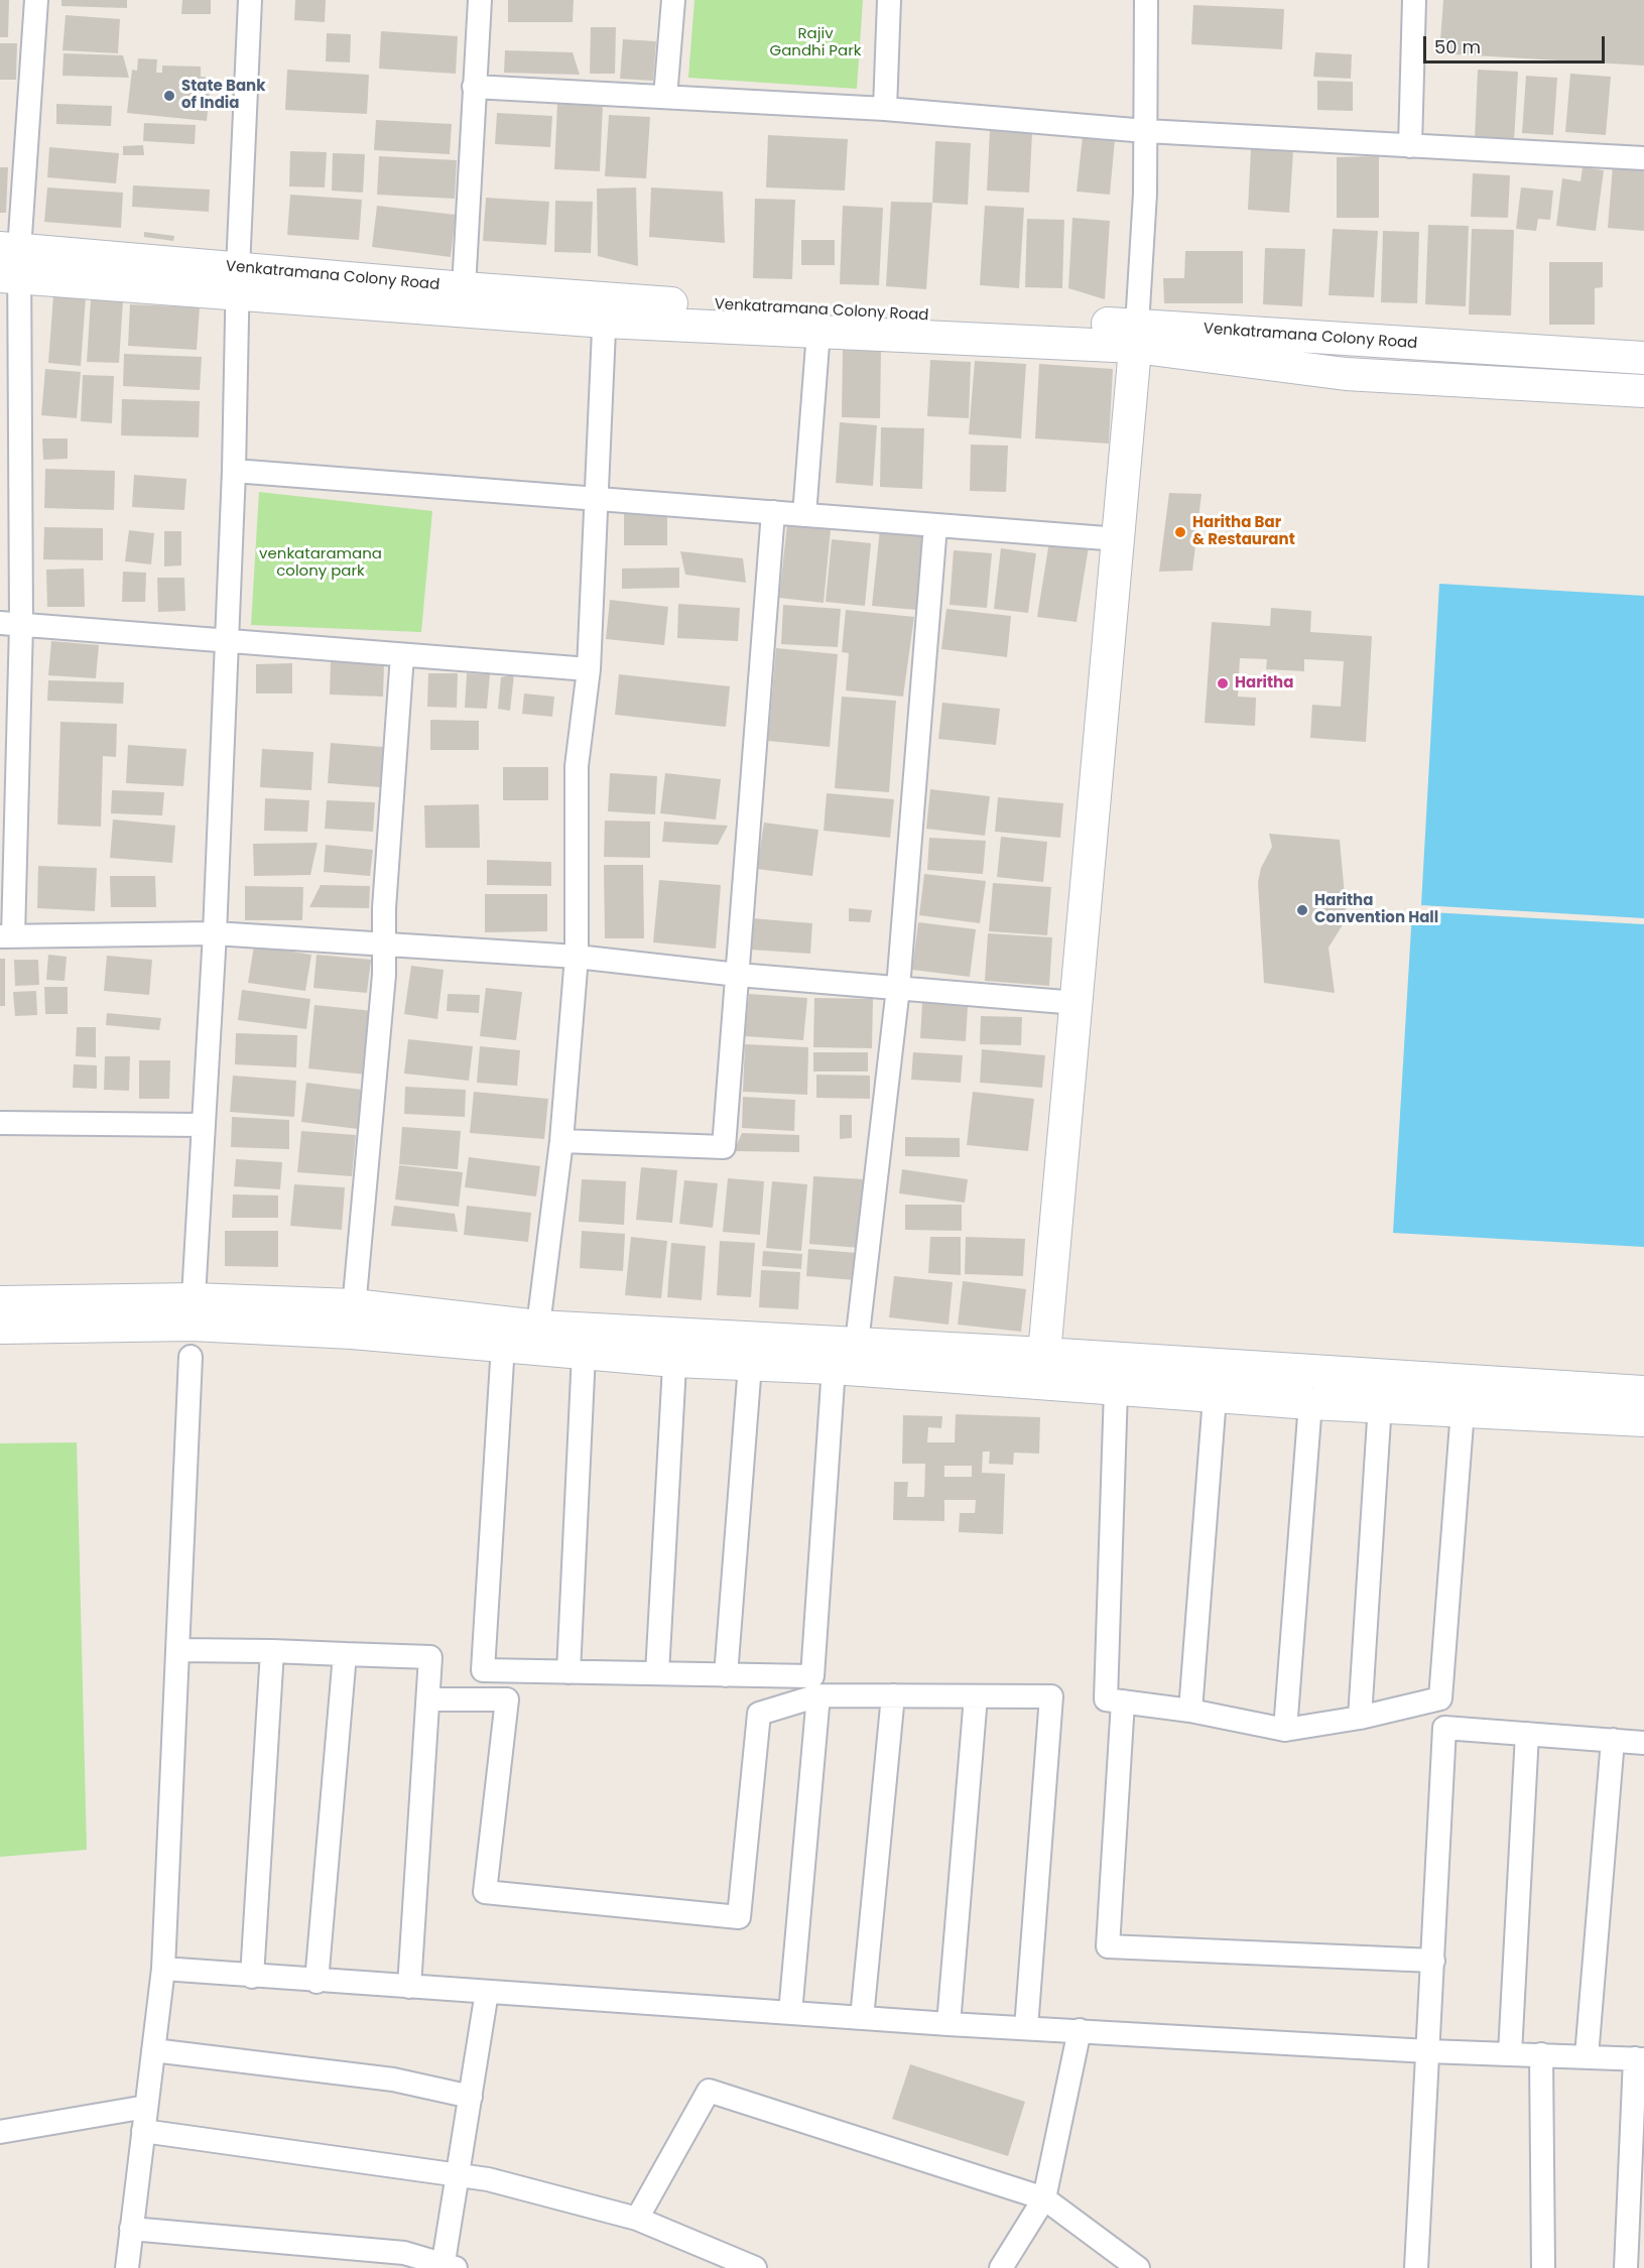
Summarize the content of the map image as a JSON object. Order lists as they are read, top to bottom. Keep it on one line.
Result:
{"streets":{"street":["Venkatramana Colony Road"]},"parks":["Rajiv Gandhi Park","venkataramana colony park"],"places":["State Bank of India","Haritha Bar & Restaurant","Haritha","Haritha Convention Hall"],"scale_bar":"50 m"}
